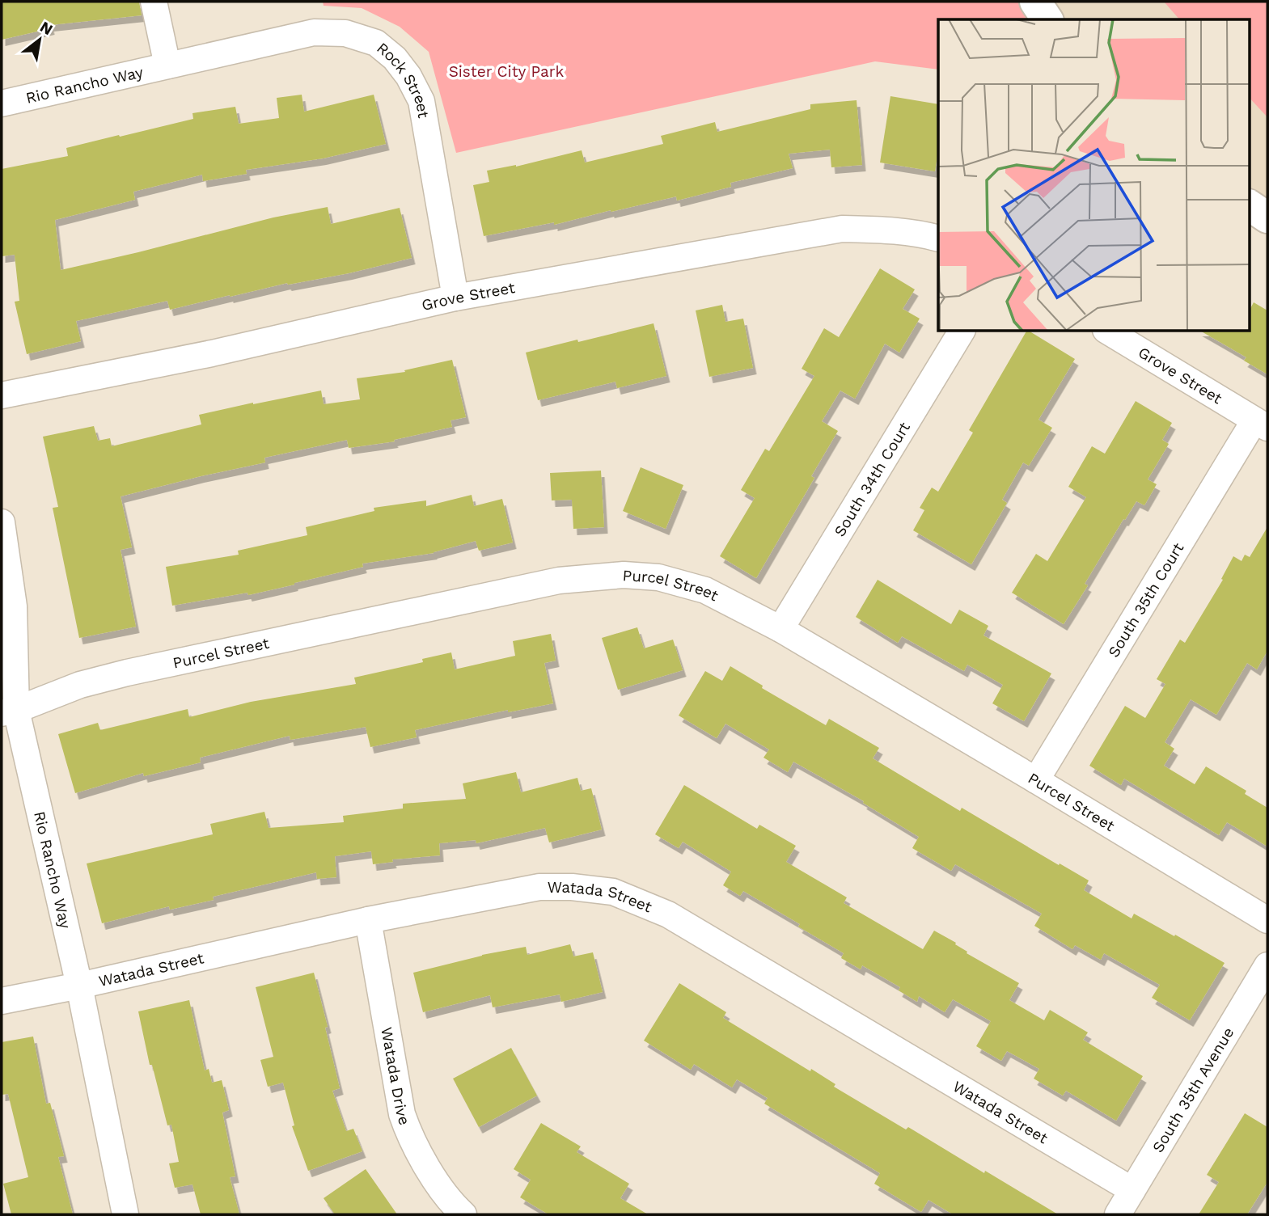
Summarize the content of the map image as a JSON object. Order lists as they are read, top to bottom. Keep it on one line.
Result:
{"streets":{"street":["Rock Street","Rio Rancho Way","Grove Street","South 34th Court","Purcel Street","South 35th Court","Watada Street","Watada Drive","South 35th Avenue"]},"crossings":[["Rock Street","Rio Rancho Way"],["Rock Street","Grove Street"],["Rio Rancho Way","Purcel Street"],["Rio Rancho Way","Watada Street"],["Grove Street","South 35th Court"],["South 34th Court","Purcel Street"],["Purcel Street","South 35th Court"],["Watada Street","Watada Drive"],["Watada Street","South 35th Avenue"]],"parks":["Sister City Park"],"north":"top right"}
